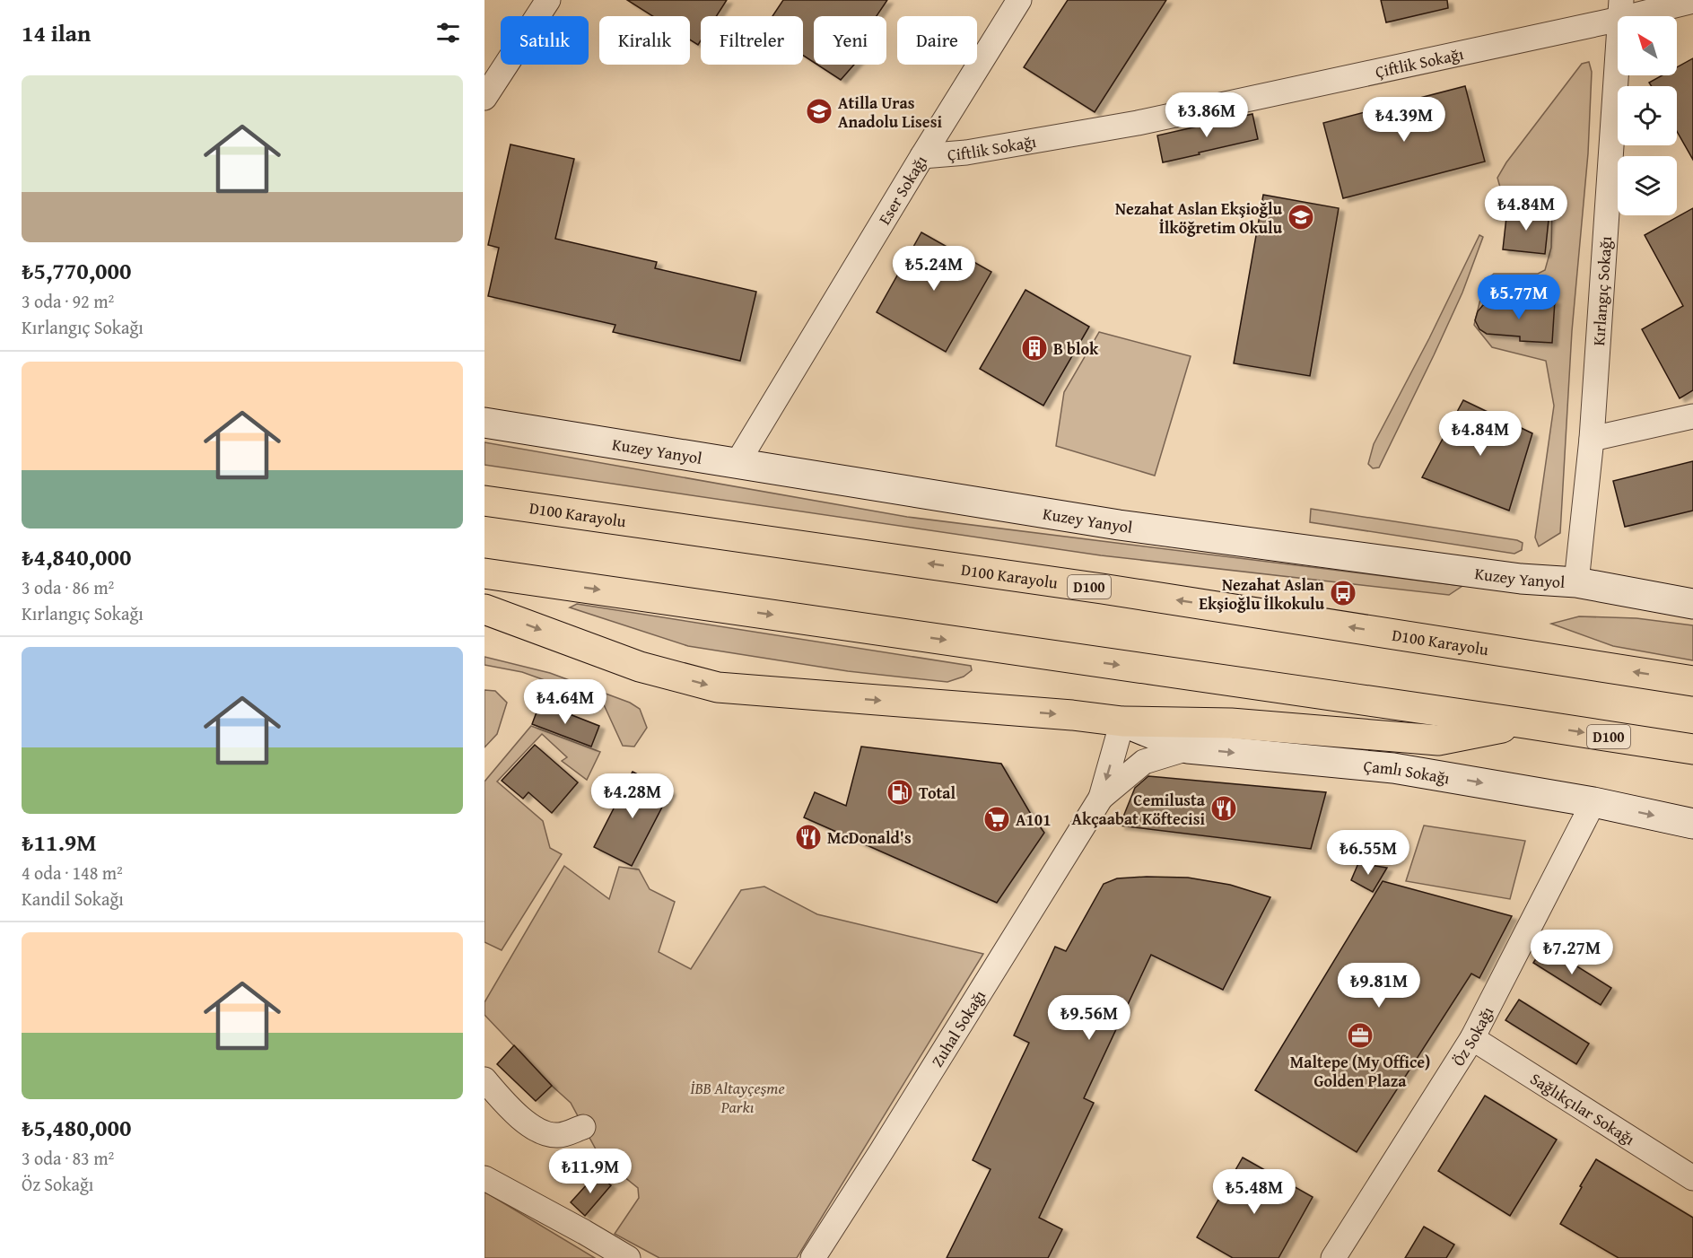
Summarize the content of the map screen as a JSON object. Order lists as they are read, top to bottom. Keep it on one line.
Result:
{"streets":{"highway":["D100 Karayolu","D100"],"main road":["Kuzey Yanyol","Çamlı Sokağı"],"street":["Çiftlik Sokağı","Eser Sokağı","Kırlangıç Sokağı","Zuhal Sokağı","Öz Sokağı","Sağlıkçılar Sokağı"]},"crossings":[["Çiftlik Sokağı","Eser Sokağı"],["Çiftlik Sokağı","Kırlangıç Sokağı"],["Eser Sokağı","Kuzey Yanyol"],["Kırlangıç Sokağı","Kuzey Yanyol"],["Çamlı Sokağı","Zuhal Sokağı"],["Çamlı Sokağı","Öz Sokağı"],["Öz Sokağı","Sağlıkçılar Sokağı"]],"one_way":["Çamlı Sokağı"],"parks":["İBB Altayçeşme Parkı"],"places":{"school or university":["Atilla Uras Anadolu Lisesi","Nezahat Aslan Ekşioğlu İlköğretim Okulu"],"building":["B blok"],"bus stop":["Nezahat Aslan Ekşioğlu İlkokulu"],"fuel station":["Total"],"restaurant":["Cemilusta Akçaabat Köftecisi","McDonald's"],"supermarket":["A101"],"office":["Maltepe (My Office) Golden Plaza"]},"north":"top left","page":{"heading":"14 ilan","chip":["Satılık","Kiralık","Filtreler","Yeni","Daire"],"list":[{"name":"₺5,770,000","note":"3 oda · 92 m² · Kırlangıç Sokağı"},{"name":"₺4,840,000","note":"3 oda · 86 m² · Kırlangıç Sokağı"},{"name":"₺11.9M","note":"4 oda · 148 m² · Kandil Sokağı"},{"name":"₺5,480,000","note":"3 oda · 83 m² · Öz Sokağı"}],"price":["₺3.86M","₺4.39M","₺4.84M","₺5.24M","₺5.77M","₺4.84M","₺4.64M","₺4.28M","₺6.55M","₺7.27M","₺9.81M","₺9.56M","₺11.9M","₺5.48M"]}}
